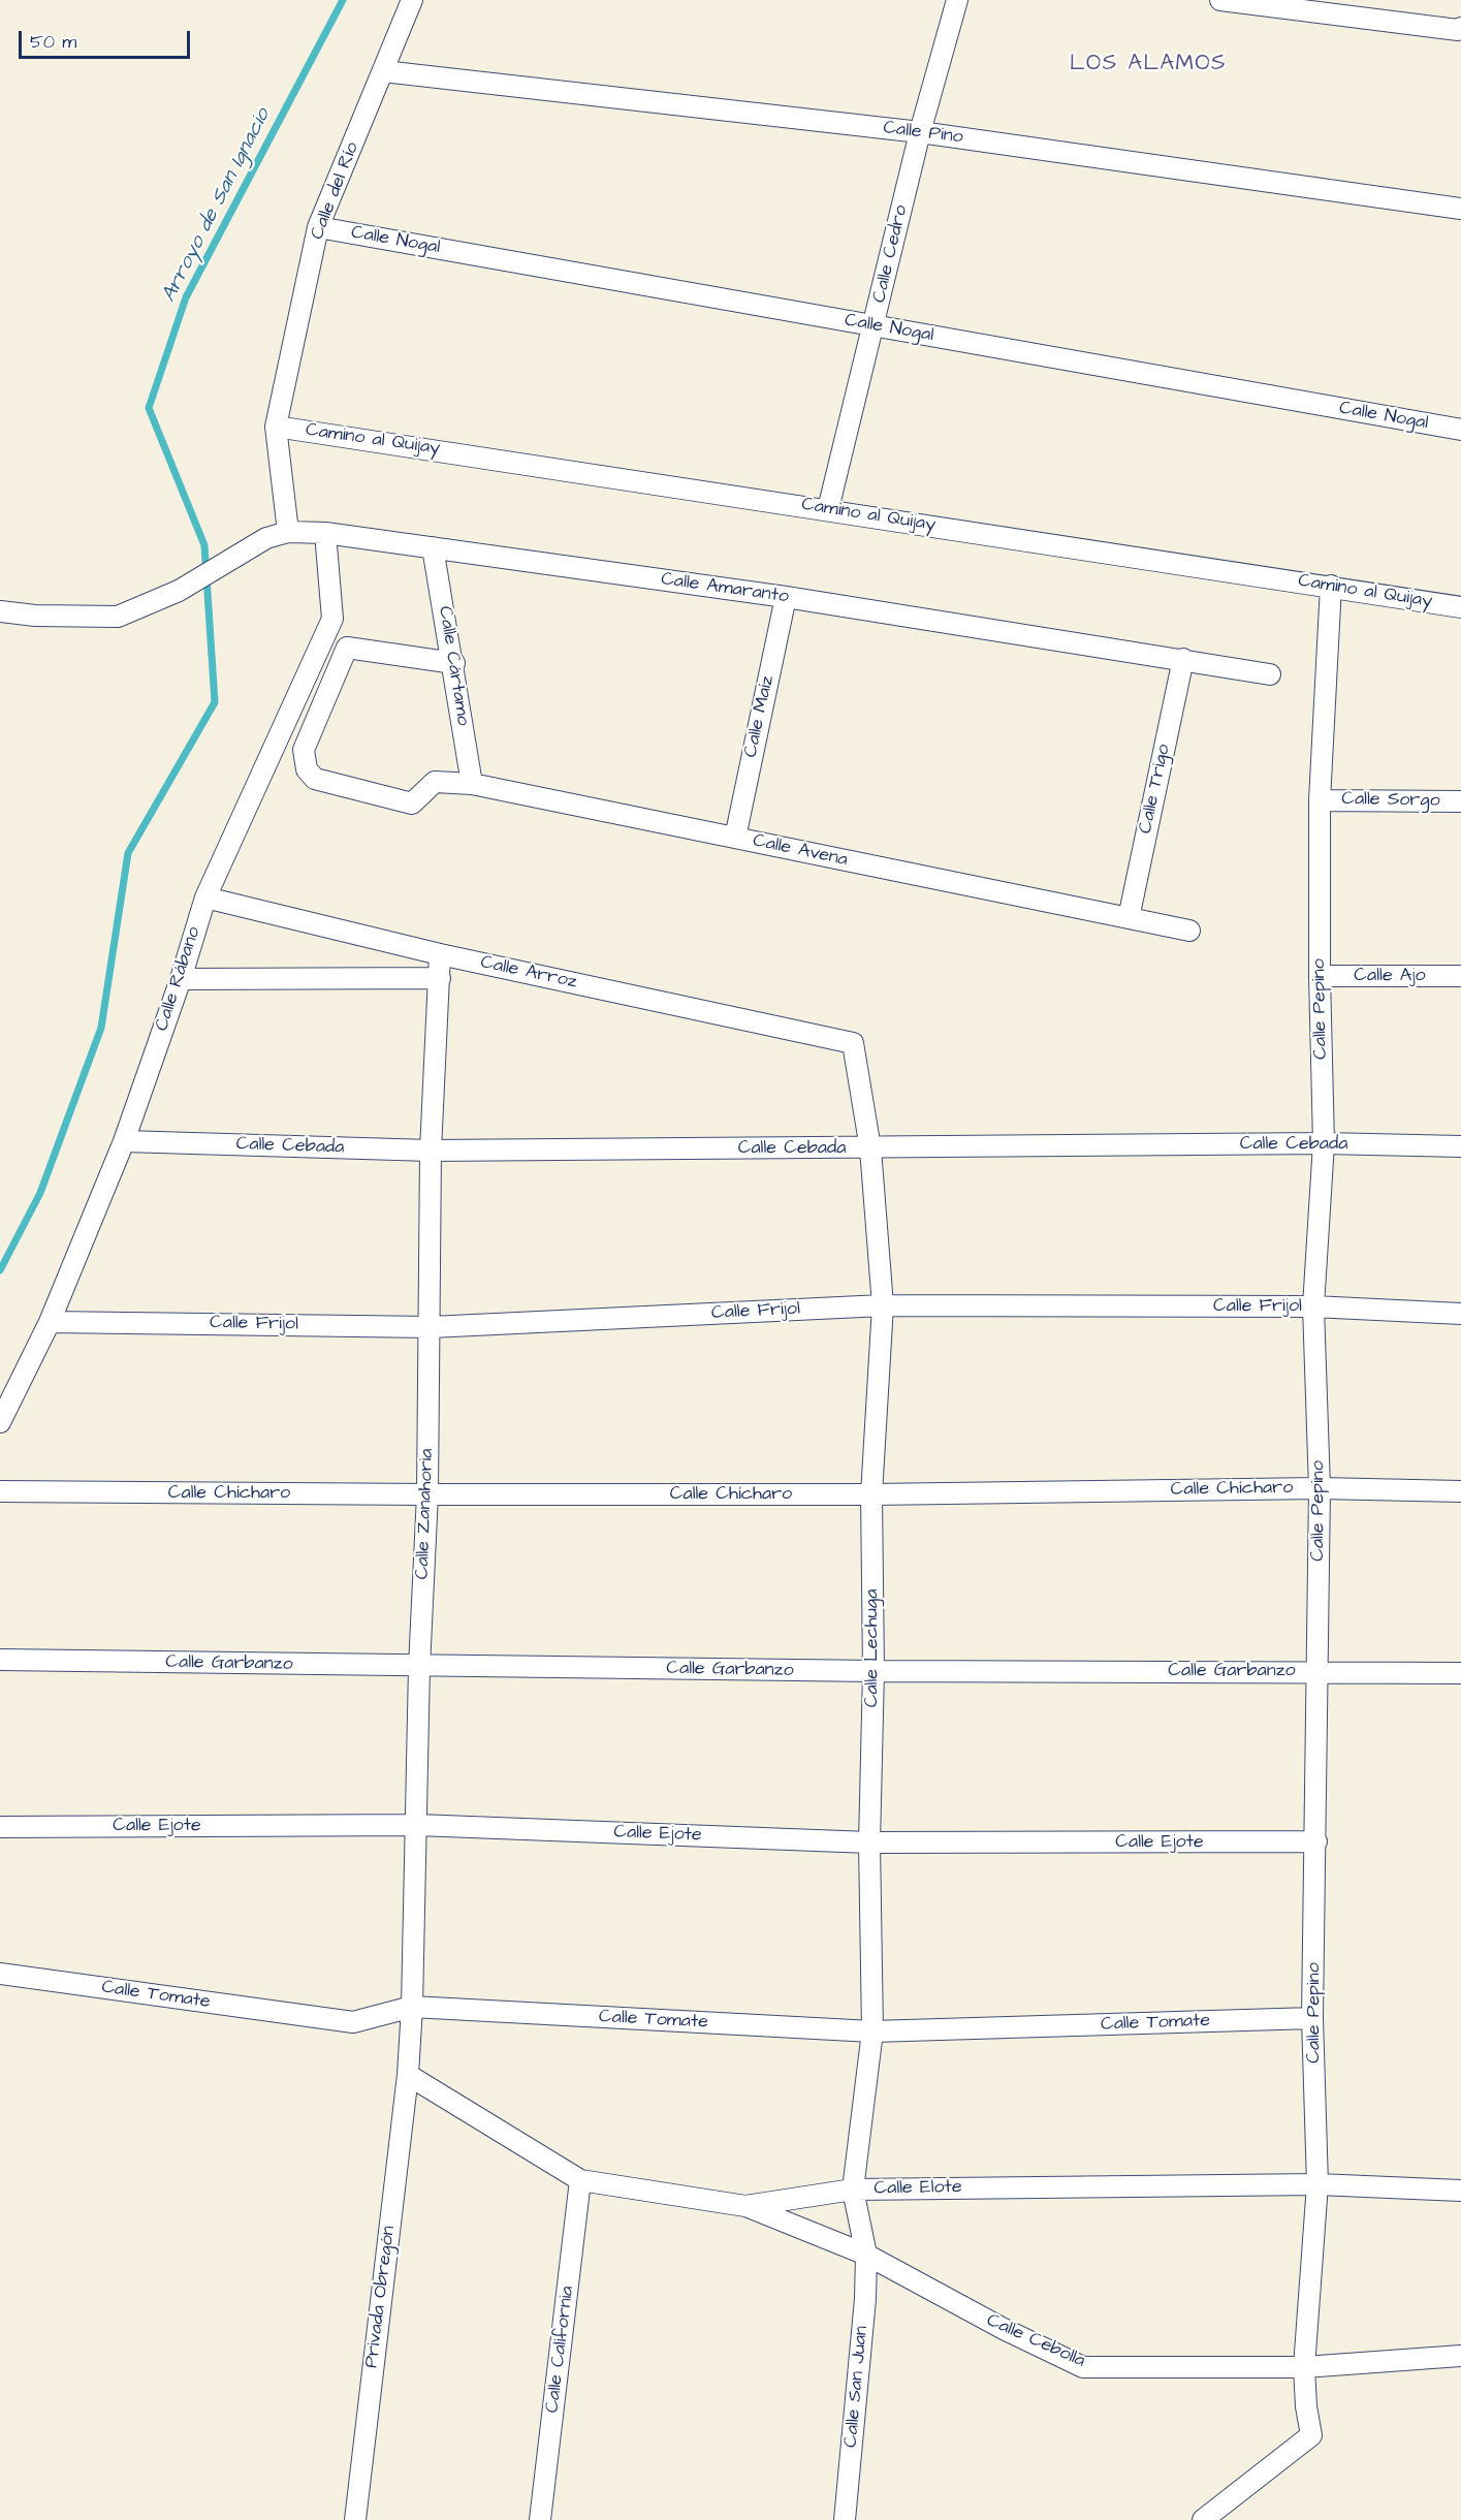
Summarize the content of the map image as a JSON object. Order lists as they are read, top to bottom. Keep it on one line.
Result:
{"streets":{"street":["Calle Pino","Calle del Río","Calle Nogal","Calle Cedro","Camino al Quijay","Calle Amaranto","Calle Cártamo","Calle Maíz","Calle Trigo","Calle Sorgo","Calle Avena","Calle Arroz","Calle Ajo","Calle Rábano","Calle Pepino","Calle Cebada","Calle Frijol","Calle Chícharo","Calle Zanahoria","Calle Lechuga","Calle Garbanzo","Calle Ejote","Calle Tomate","Calle Elote","Privada Obregón","Calle Cebolla","Calle California","Calle San Juan"]},"crossings":[["Calle Pino","Calle del Río"],["Calle Pino","Calle Cedro"],["Calle del Río","Calle Nogal"],["Calle del Río","Camino al Quijay"],["Calle del Río","Calle Amaranto"],["Calle Nogal","Calle Cedro"],["Calle Cedro","Camino al Quijay"],["Camino al Quijay","Calle Pepino"],["Calle Amaranto","Calle Cártamo"],["Calle Amaranto","Calle Maíz"],["Calle Amaranto","Calle Trigo"],["Calle Amaranto","Calle Rábano"],["Calle Cártamo","Calle Avena"],["Calle Maíz","Calle Avena"],["Calle Trigo","Calle Avena"],["Calle Sorgo","Calle Pepino"],["Calle Arroz","Calle Rábano"],["Calle Arroz","Calle Zanahoria"],["Calle Arroz","Calle Lechuga"],["Calle Ajo","Calle Pepino"],["Calle Rábano","Calle Cebada"],["Calle Rábano","Calle Frijol"],["Calle Pepino","Calle Cebada"],["Calle Pepino","Calle Frijol"],["Calle Pepino","Calle Chícharo"],["Calle Pepino","Calle Garbanzo"],["Calle Pepino","Calle Ejote"],["Calle Pepino","Calle Tomate"],["Calle Pepino","Calle Elote"],["Calle Pepino","Calle Cebolla"],["Calle Cebada","Calle Zanahoria"],["Calle Cebada","Calle Lechuga"],["Calle Frijol","Calle Zanahoria"],["Calle Frijol","Calle Lechuga"],["Calle Chícharo","Calle Zanahoria"],["Calle Chícharo","Calle Lechuga"],["Calle Zanahoria","Calle Garbanzo"],["Calle Zanahoria","Calle Ejote"],["Calle Zanahoria","Calle Tomate"],["Calle Zanahoria","Calle Elote"],["Calle Zanahoria","Privada Obregón"],["Calle Lechuga","Calle Garbanzo"],["Calle Lechuga","Calle Ejote"],["Calle Lechuga","Calle Tomate"],["Calle Lechuga","Calle Elote"],["Calle Lechuga","Calle Cebolla"],["Calle Lechuga","Calle San Juan"],["Calle Elote","Privada Obregón"],["Calle Elote","Calle Cebolla"],["Calle Elote","Calle California"],["Calle Cebolla","Calle San Juan"]],"districts":["LOS ALAMOS"],"water":["Arroyo de San Ignacio"],"scale_bar":"50 m"}
